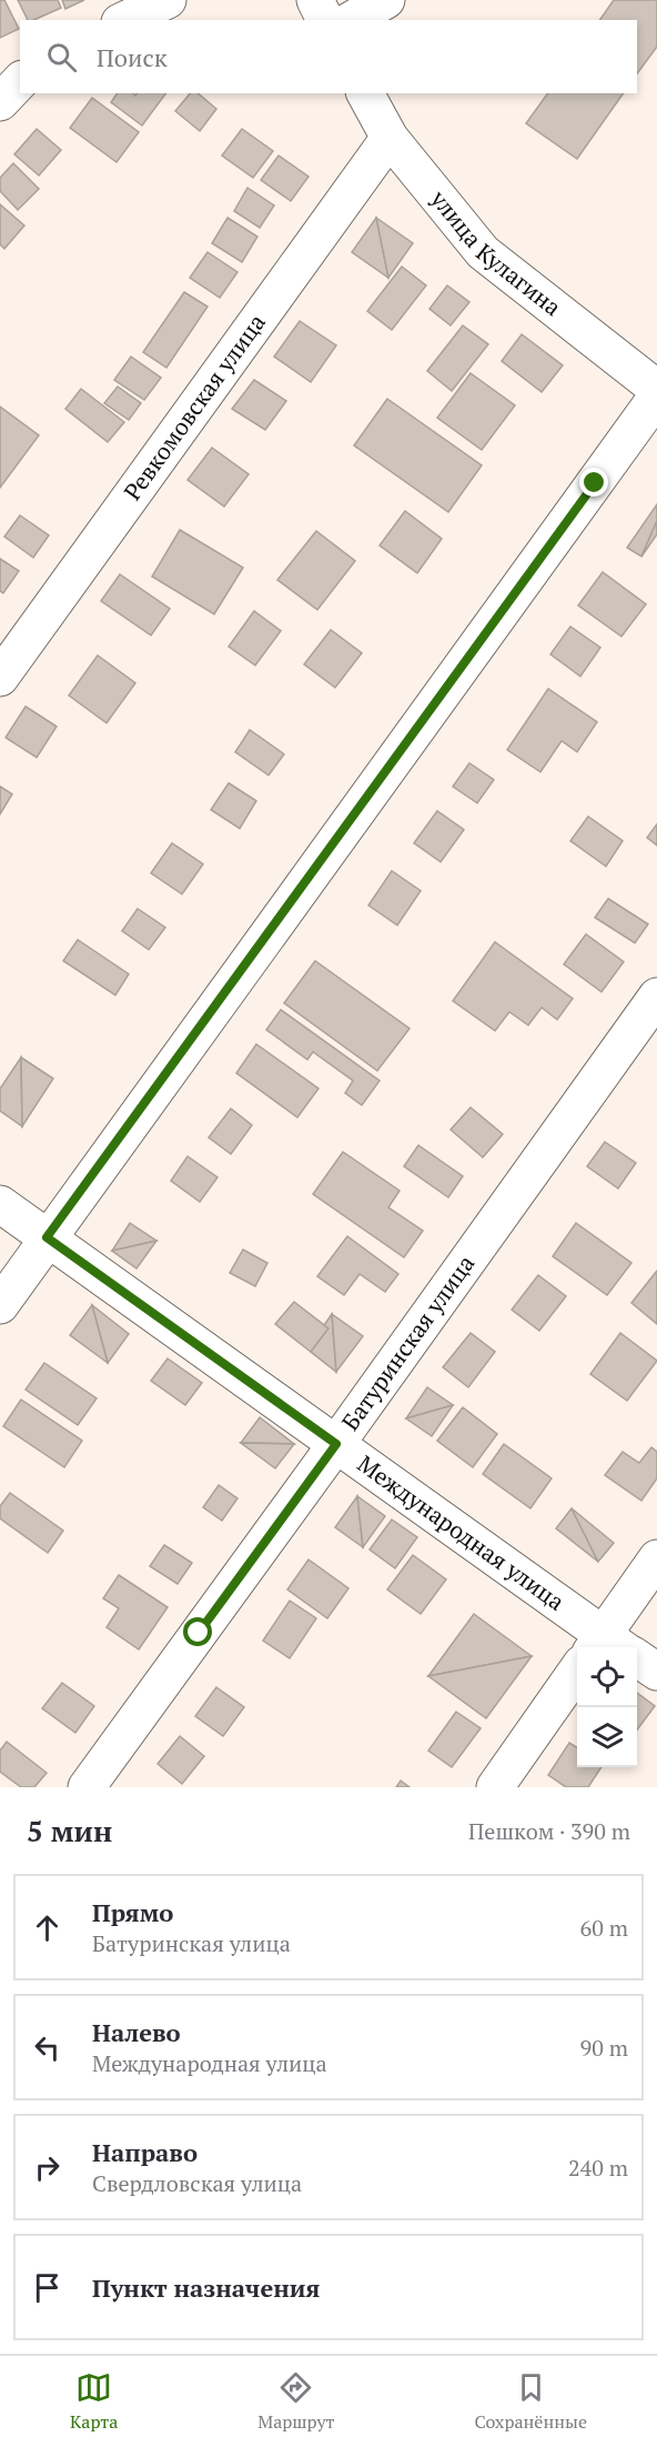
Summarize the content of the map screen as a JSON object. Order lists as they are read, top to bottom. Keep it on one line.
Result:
{"streets":{"street":["улица Кулагина","Ревкомовская улица","Батуринская улица","Международная улица"]},"crossings":[["улица Кулагина","Ревкомовская улица"],["Батуринская улица","Международная улица"]],"page":{"search":"Поиск","heading":["5 мин","Пешком · 390 m"],"list":[["Прямо","Батуринская улица","60 m"],["Налево","Международная улица","90 m"],["Направо","Свердловская улица","240 m"],"Пункт назначения"],"nav":["Карта","Маршрут","Сохранённые"]}}
